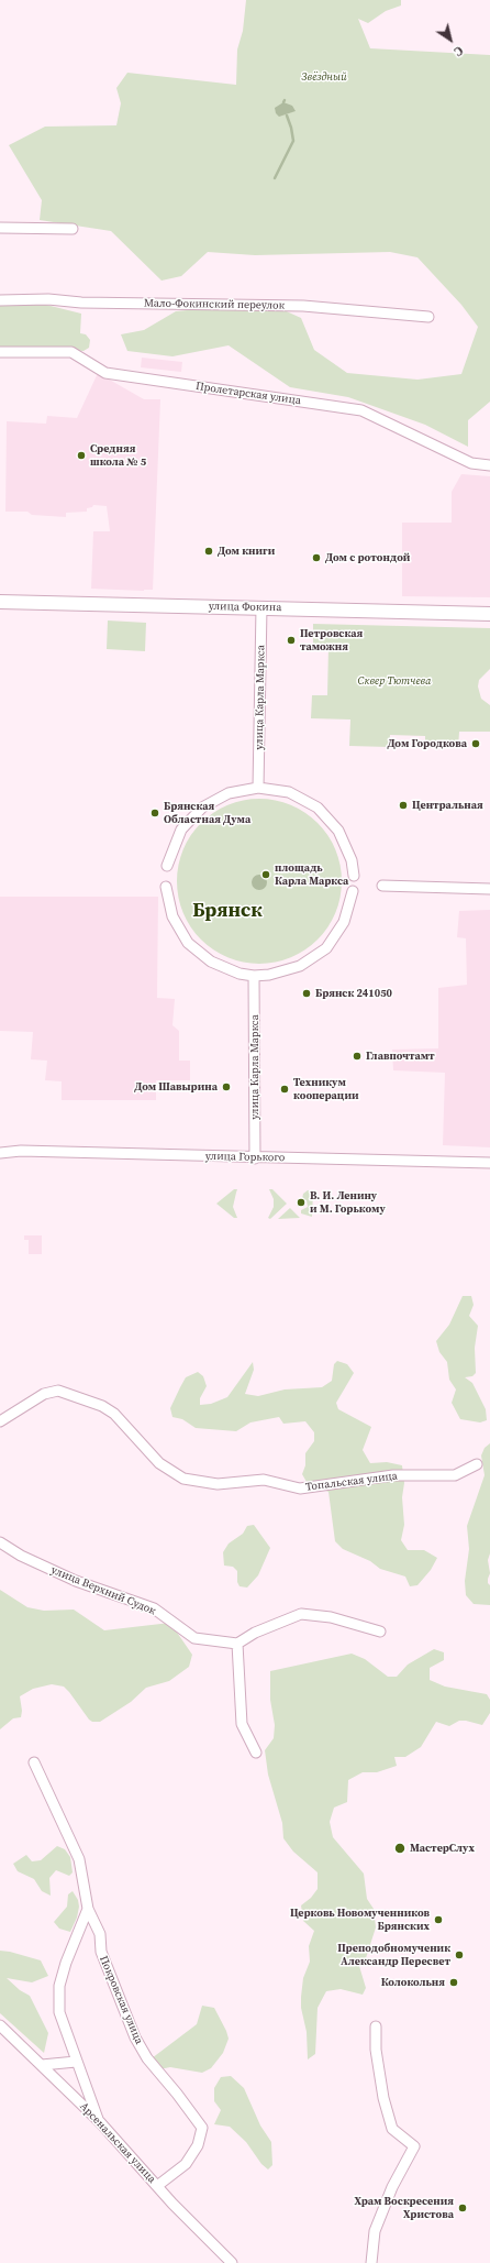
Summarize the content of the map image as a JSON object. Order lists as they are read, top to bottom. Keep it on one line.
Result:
{"streets":{"main road":["улица Фокина"],"street":["Мало-Фокинский переулок","Пролетарская улица","улица Карла Маркса","улица Горького","Топальская улица","улица Верхний Судок","Покровская улица","Арсенальская улица"]},"crossings":[["улица Фокина","улица Карла Маркса"],["улица Карла Маркса","улица Горького"],["Покровская улица","Арсенальская улица"]],"districts":["Брянск"],"parks":["Звёздный","Сквер Тютчева"],"places":["Средняя школа № 5","Дом книги","Дом с ротондой","Петровская таможня","Дом Городкова","Центральная","Брянская Областная Дума","площадь Карла Маркса","Брянск 241050","Главпочтамт","Дом Шавырина","Техникум кооперации","В. И. Ленину и М. Горькому","МастерСлух","Церковь Новомученников Брянских","Преподобномученик Александр Пересвет","Колокольня","Храм Воскресения Христова"],"north":"bottom right"}
